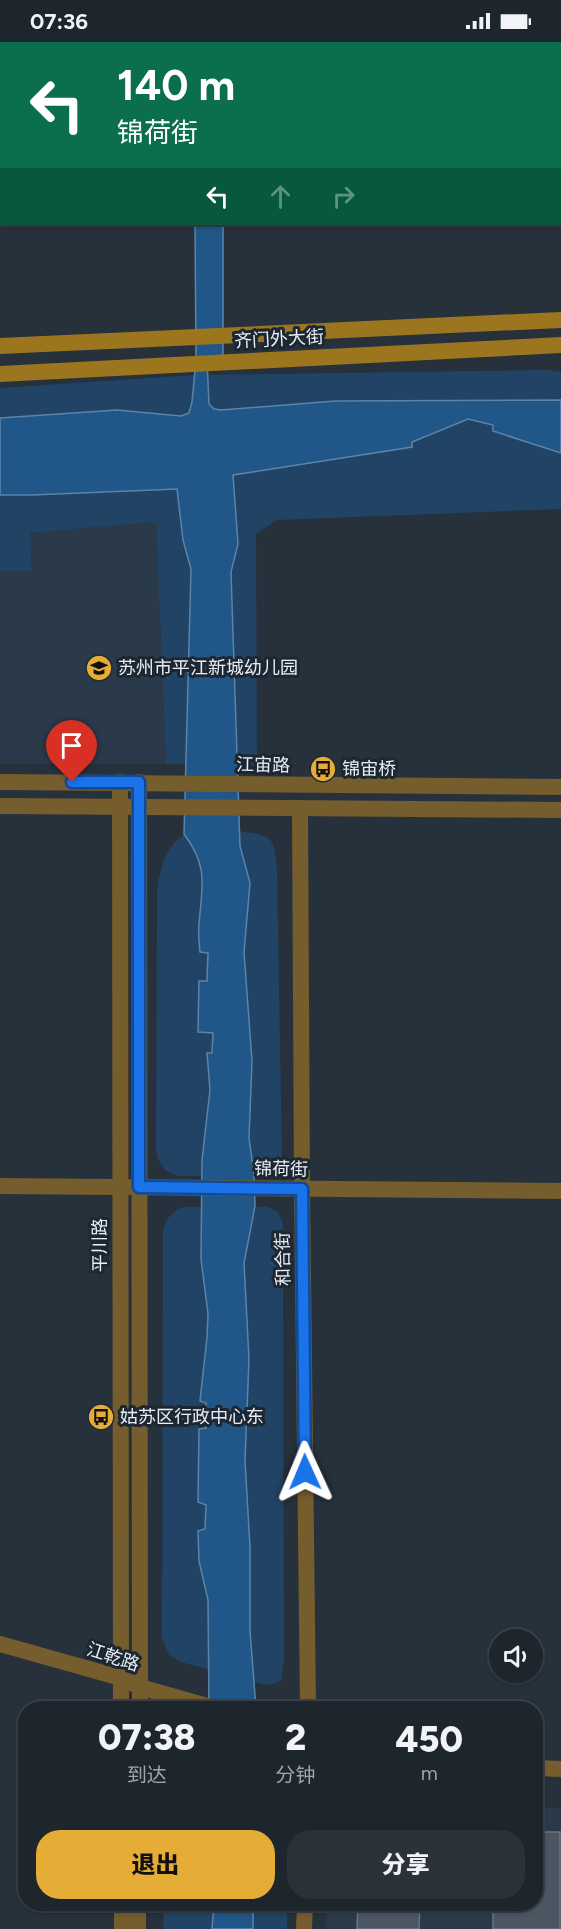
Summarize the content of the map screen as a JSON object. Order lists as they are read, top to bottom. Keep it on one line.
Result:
{"streets":{"main road":["齐门外大街"],"street":["江宙路","锦荷街","平川路","和合街","江乾路"]},"crossings":[["江宙路","平川路"],["锦荷街","平川路"],["锦荷街","和合街"],["平川路","江乾路"]],"places":{"school or university":["苏州市平江新城幼儿园"],"bus stop":["锦宙桥","姑苏区行政中心东"]},"page":{"status":"07:36","turn":["140 m","锦荷街"],"eta":["07:38","到达","2","分钟","450","m"],"buttons":["退出","分享"]}}
